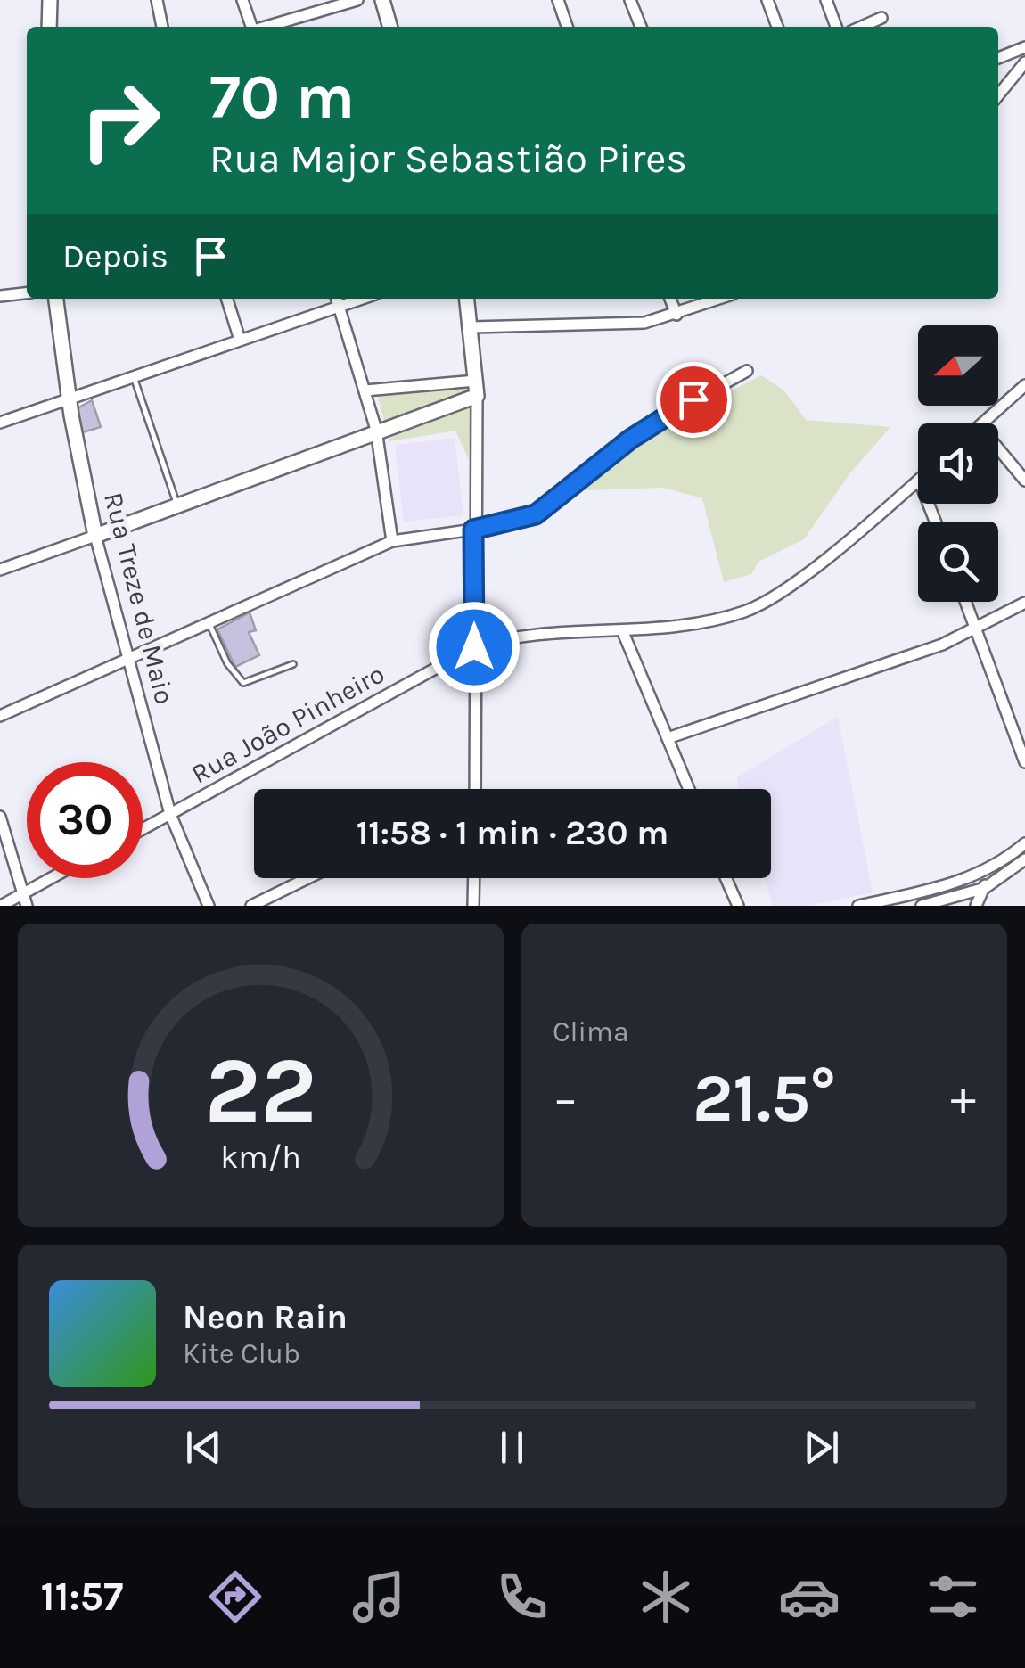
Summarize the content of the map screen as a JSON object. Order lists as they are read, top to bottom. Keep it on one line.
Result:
{"streets":{"street":["Rua Treze de Maio","Rua João Pinheiro"]},"crossings":[["Rua Treze de Maio","Rua João Pinheiro"]],"north":"left","page":{"turn":["70 m","Rua Major Sebastião Pires"],"then":"Depois","limit":"30","trip":"11:58 · 1 min · 230 m","tile":"Clima","heat":["−","21.5°","+"],"song":["Neon Rain","Kite Club"],"tabs":"11:57","gauge":["22","km/h"]}}
